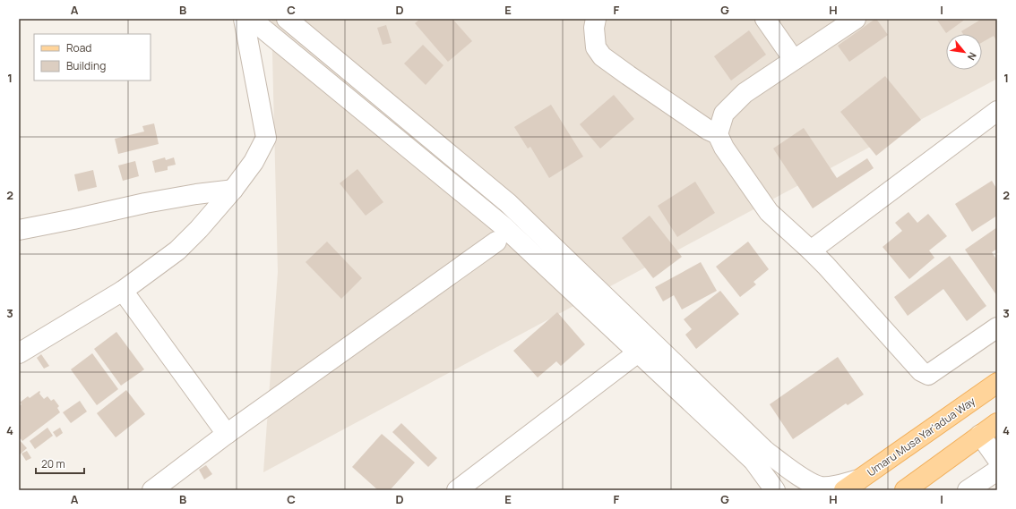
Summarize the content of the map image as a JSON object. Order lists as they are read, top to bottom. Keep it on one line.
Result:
{"streets":{"main road":["Umaru Musa Yar'adua Way"]},"legend":["Road","Building"],"scale_bar":"20 m","north":"bottom right","grid":{"columns":["A","B","C","D","E","F","G","H","I"],"rows":["1","2","3","4"]}}
